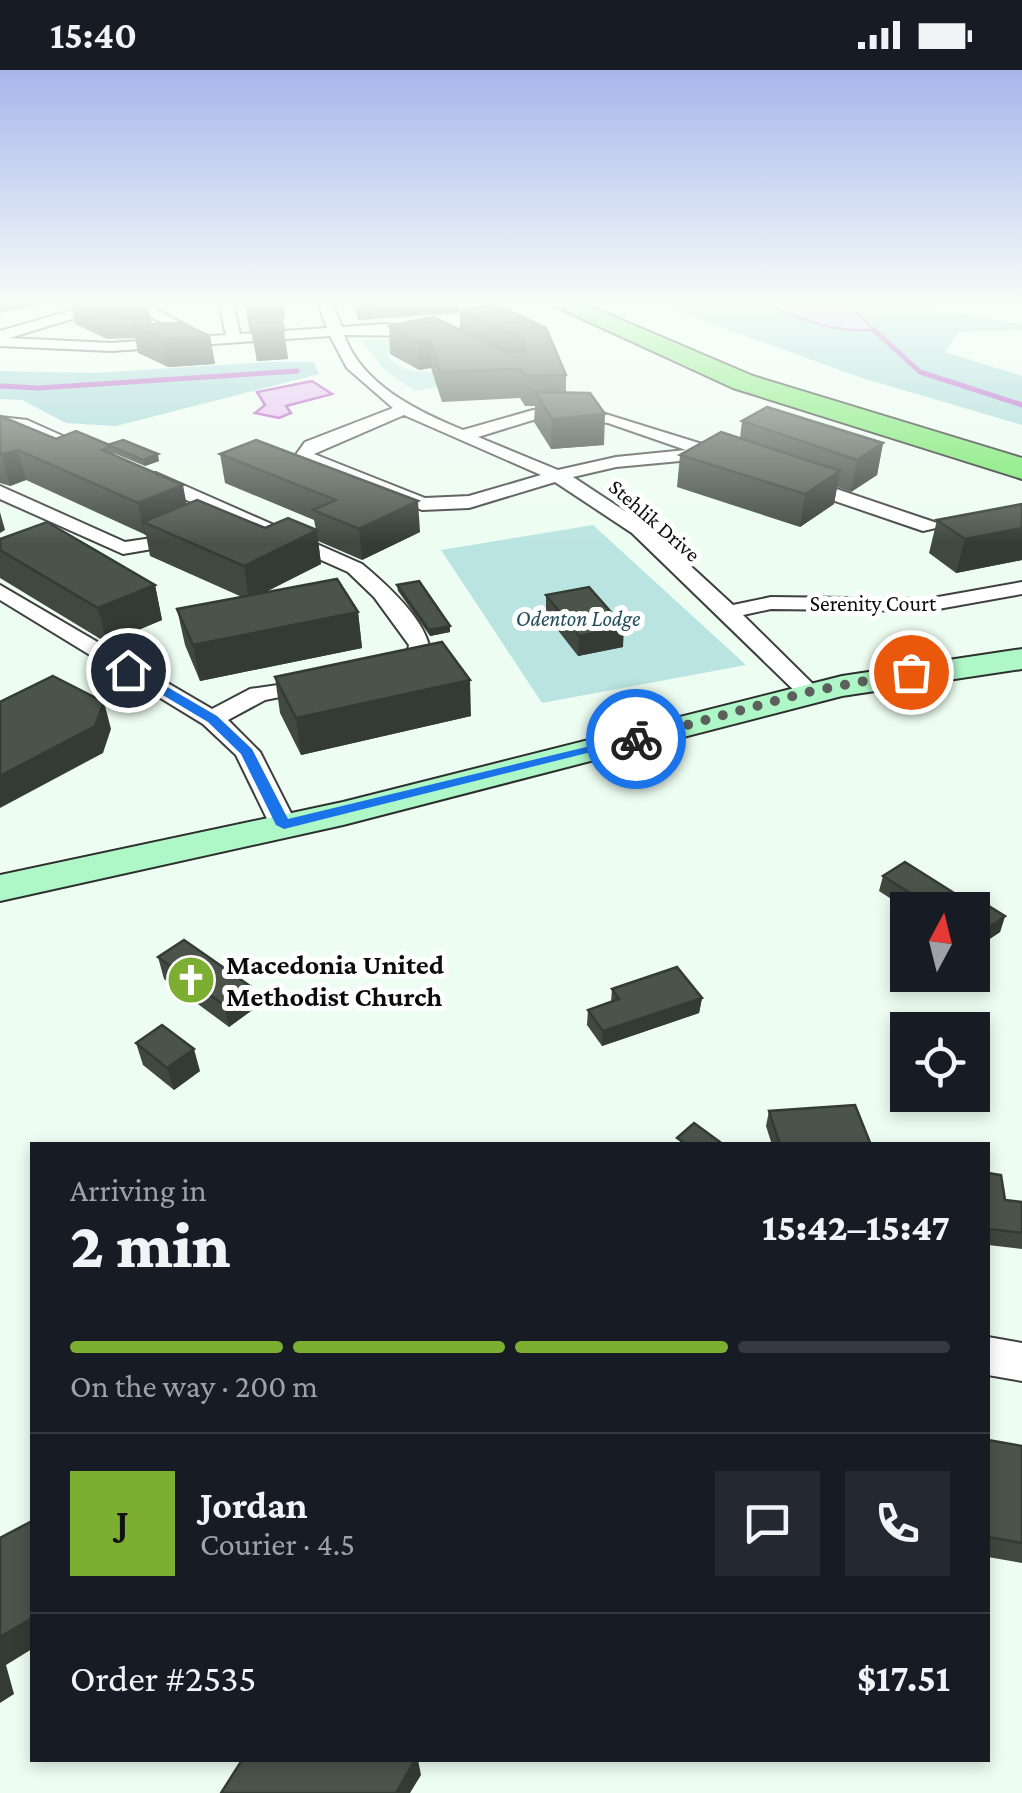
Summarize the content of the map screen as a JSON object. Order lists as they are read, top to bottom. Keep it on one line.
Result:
{"streets":{"street":["Stehlik Drive","Serenity Court"]},"crossings":[["Stehlik Drive","Serenity Court"]],"parks":["Odenton Lodge"],"places":{"church":["Macedonia United Methodist Church"]},"north":"top","page":{"status":"15:40","heading":["2 min","Arriving in","15:42–15:47"],"panel":["Jordan","Courier · 4.5","Order #2535","$17.51"],"bar":"On the way · 200 m","round":"J"}}
